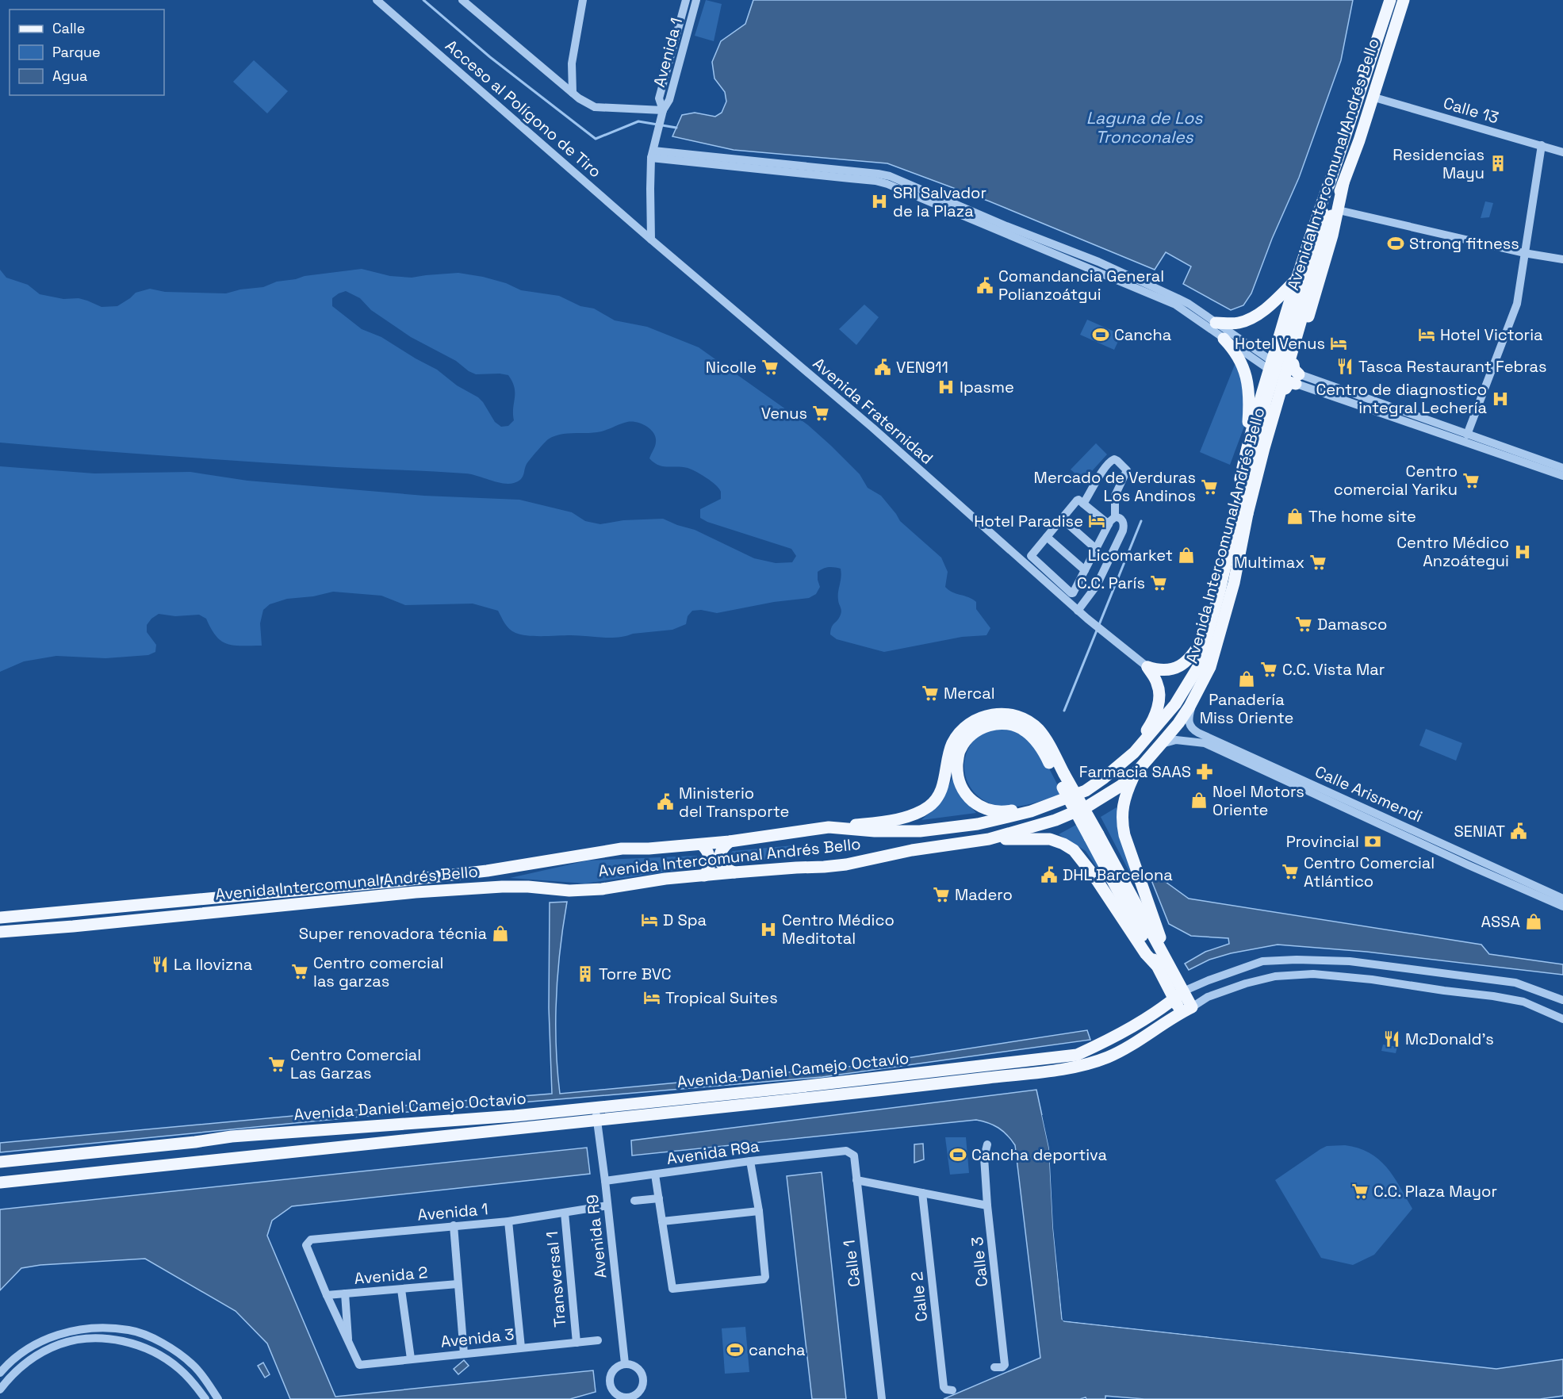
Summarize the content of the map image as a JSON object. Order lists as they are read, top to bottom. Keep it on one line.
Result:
{"streets":{"main road":["Avenida Intercomunal Andrés Bello","Avenida Daniel Camejo Octavio"],"street":["Avenida 1","Acceso al Polígono de Tiro","Calle 13","Avenida Fraternidad","Calle Arismendi","Avenida R9a","Avenida R9","Calle 3","Calle 1","Avenida 2","Transversal 1","Calle 2","Avenida 3"]},"crossings":[["Avenida 1","Avenida R9"],["Avenida 1","Avenida 2"],["Avenida 1","Transversal 1"],["Acceso al Polígono de Tiro","Avenida Fraternidad"],["Calle 13","Avenida Intercomunal Andrés Bello"],["Avenida Intercomunal Andrés Bello","Calle Arismendi"],["Avenida Daniel Camejo Octavio","Avenida R9"],["Avenida R9a","Avenida R9"],["Avenida R9a","Calle 1"],["Transversal 1","Avenida 3"]],"water":["Laguna de Los Tronconales"],"places":{"building":["Residencias Mayu","Torre BVC"],"hospital":["SRI Salvador de la Plaza","Ipasme","Centro de diagnostico integral Lechería","Centro Médico Anzoátegui","Centro Médico Meditotal"],"sports":["Strong fitness","Cancha","Cancha deportiva","cancha"],"public building":["Comandancia General Polianzoátgui","VEN911","Ministerio del Transporte","SENIAT","DHL Barcelona"],"hotel":["Hotel Victoria","Hotel Venus","Hotel Paradise","D Spa","Tropical Suites"],"restaurant":["Tasca Restaurant Febras","La llovizna","McDonald's"],"supermarket":["Nicolle","Venus","Centro comercial Yariku","Mercado de Verduras Los Andinos","Multimax","C.C. París","Damasco","C.C. Vista Mar","Mercal","Centro Comercial Atlántico","Madero","Centro comercial las garzas","Centro Comercial Las Garzas","C.C. Plaza Mayor"],"shop":["The home site","Licomarket","Panadería Miss Oriente","Noel Motors Oriente","ASSA","Super renovadora técnia"],"pharmacy":["Farmacia SAAS"],"bank":["Provincial"]},"legend":["Calle","Parque","Agua"]}
